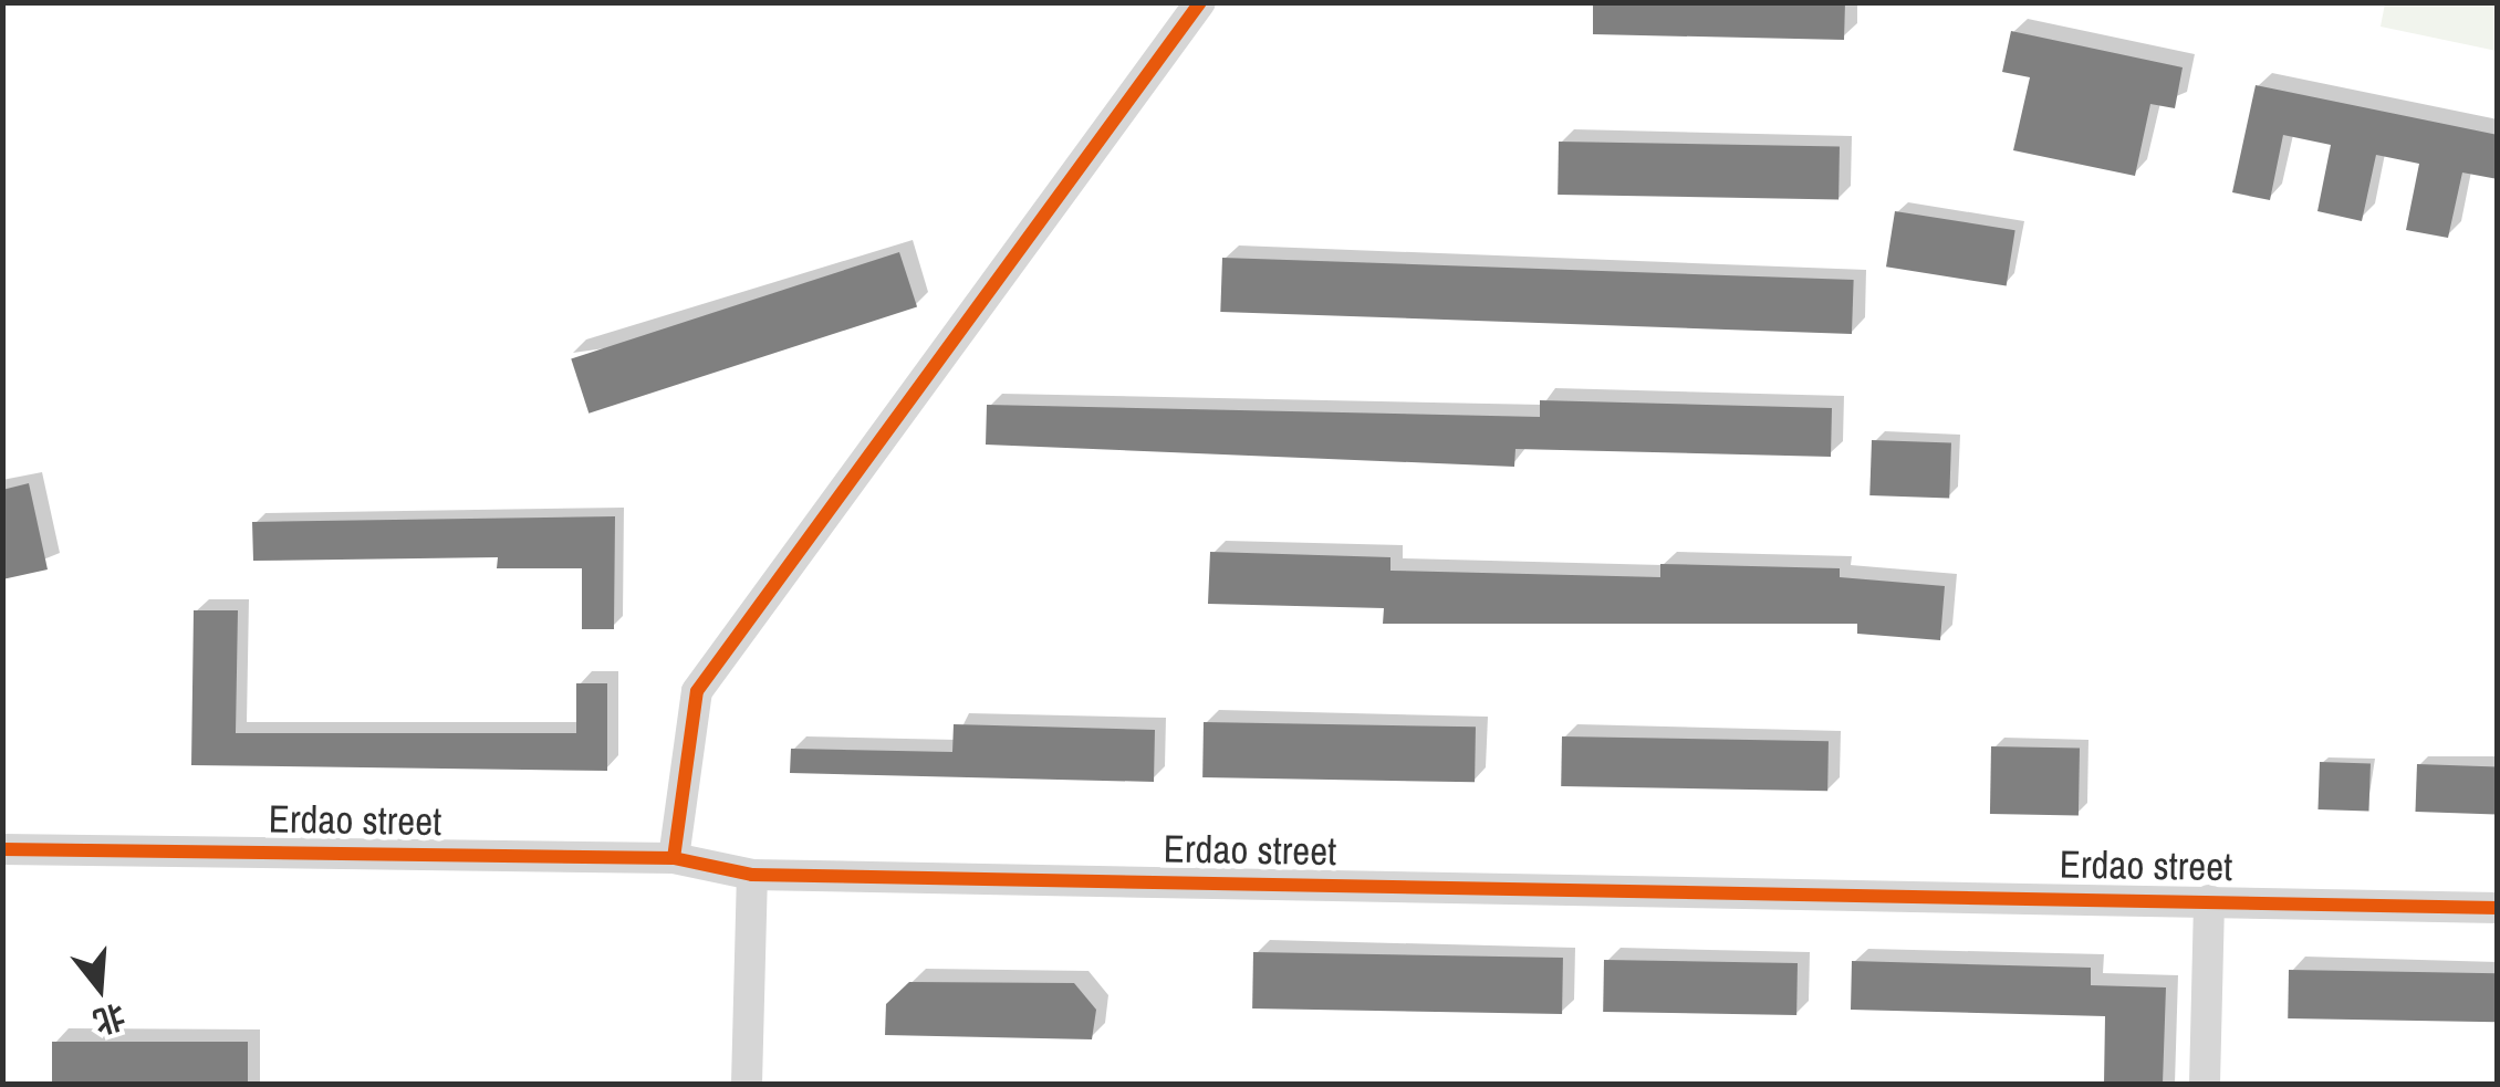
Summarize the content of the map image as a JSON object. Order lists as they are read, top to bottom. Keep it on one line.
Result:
{"streets":{"street":["Erdao street"]},"north":"bottom"}
